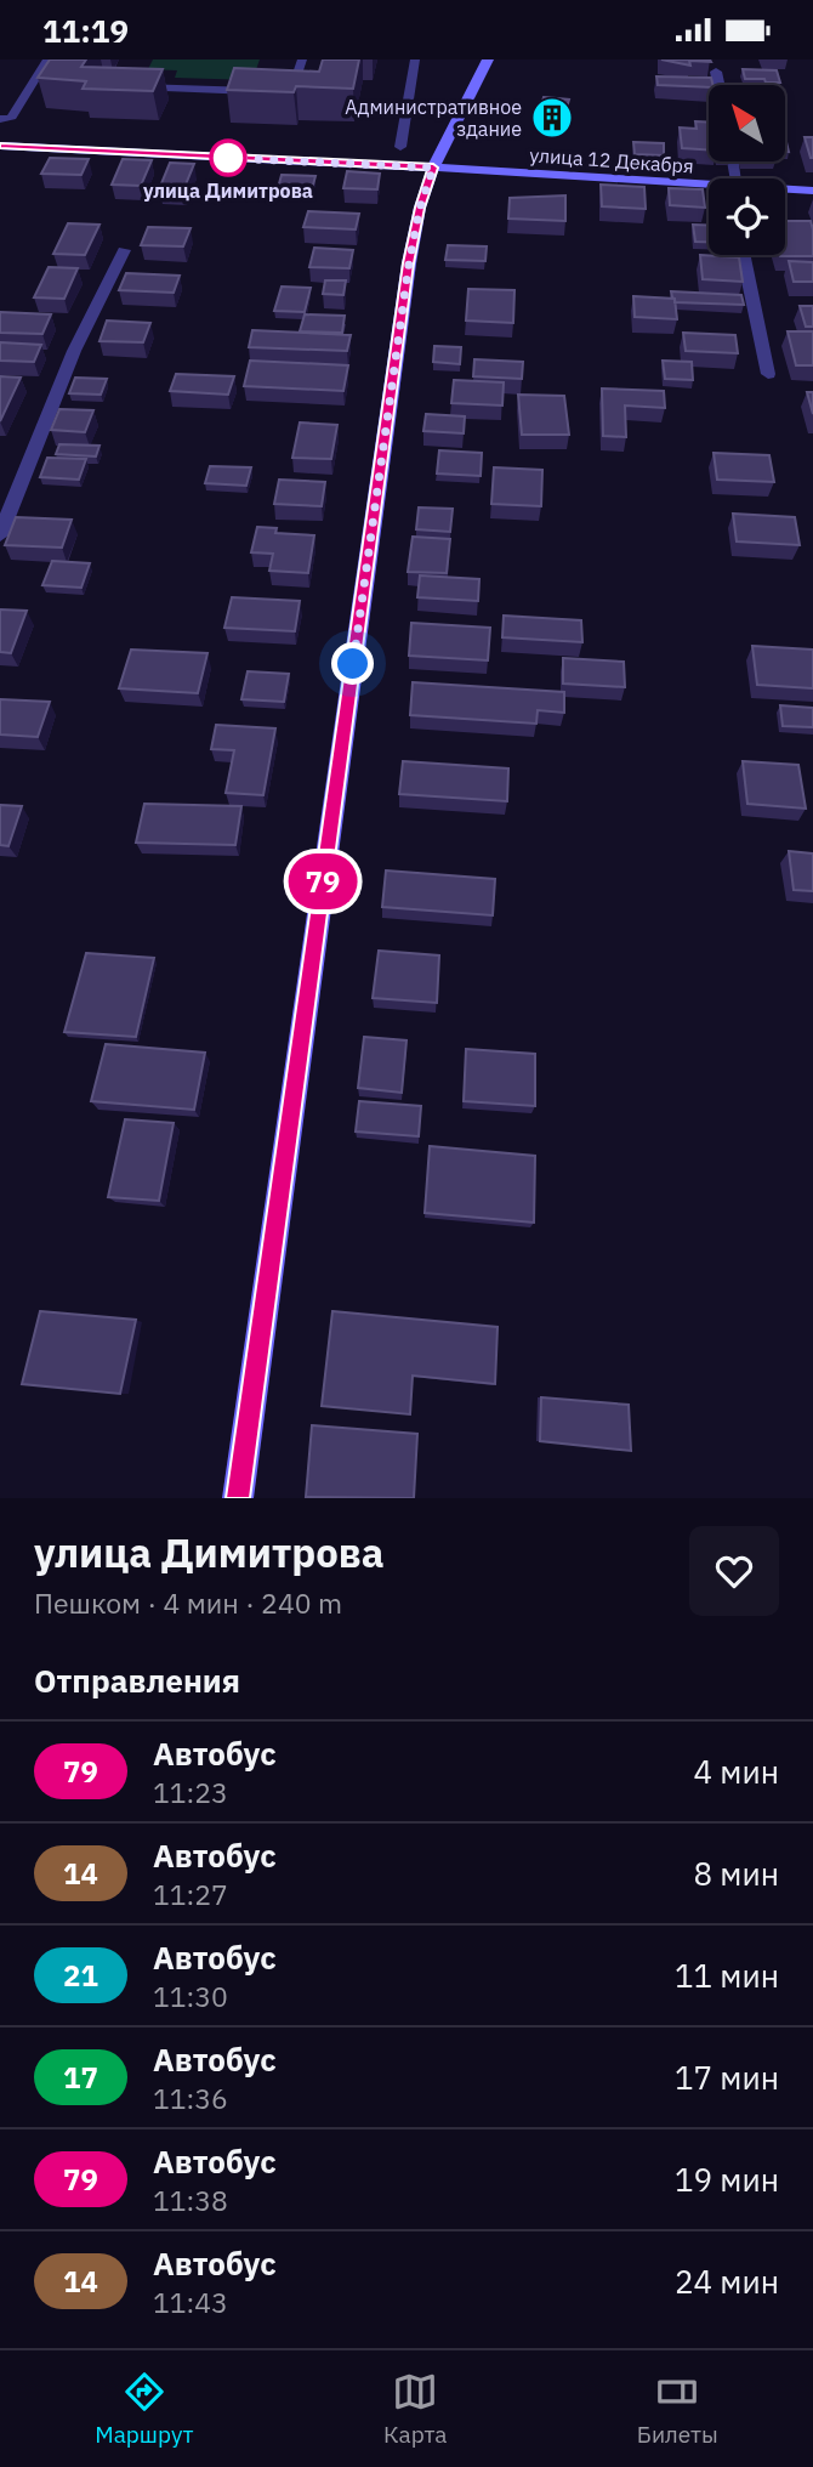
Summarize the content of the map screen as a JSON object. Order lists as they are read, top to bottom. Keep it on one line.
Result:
{"streets":{"main road":["улица 12 Декабря"]},"places":{"building":["Административное здание"],"other":["улица Димитрова"]},"lines":["bus line 79"],"north":"top left","page":{"status":"11:19","on_map":"79","heading":[["улица Димитрова","Пешком · 4 мин · 240 m"],"Отправления"],"list":[{"mark":"79","name":"Автобус","note":"11:23","value":"4 мин"},{"mark":"14","name":"Автобус","note":"11:27","value":"8 мин"},{"mark":"21","name":"Автобус","note":"11:30","value":"11 мин"},{"mark":"17","name":"Автобус","note":"11:36","value":"17 мин"},{"mark":"79","name":"Автобус","note":"11:38","value":"19 мин"},{"mark":"14","name":"Автобус","note":"11:43","value":"24 мин"}],"tabs":["Маршрут","Карта","Билеты"]}}
